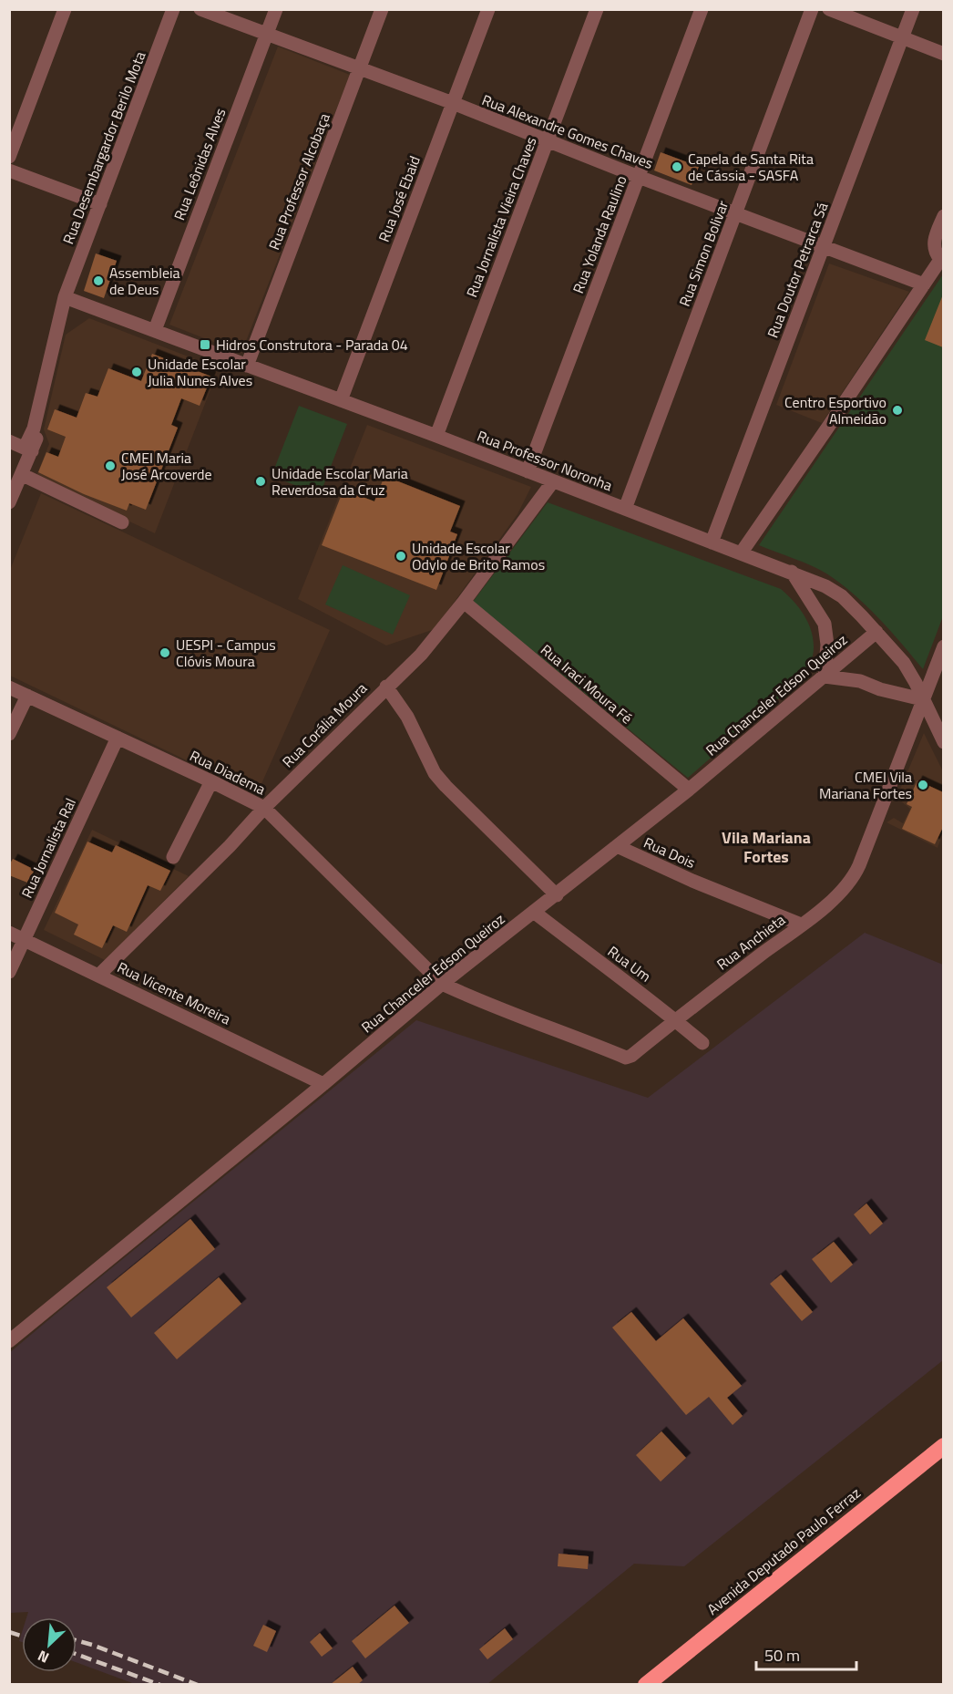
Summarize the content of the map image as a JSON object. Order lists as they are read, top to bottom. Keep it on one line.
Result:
{"streets":{"highway":["Avenida Deputado Paulo Ferraz"],"street":["Rua Alexandre Gomes Chaves","Rua Desembargardor Berilo Mota","Rua Leônidas Alves","Rua Professor Alcobaça","Rua José Ebaid","Rua Jornalista Vieira Chaves","Rua Yolanda Raulino","Rua Simon Bolivar","Rua Doutor Petrarca Sá","Rua Professor Noronha","Rua Iraci Moura Fé","Rua Chanceler Edson Queiroz","Rua Corália Moura","Rua Diadema","Rua Jornalista Ral","Rua Dois","Rua Anchieta","Rua Um","Rua Vicente Moreira"]},"crossings":[["Rua Alexandre Gomes Chaves","Rua Leônidas Alves"],["Rua Alexandre Gomes Chaves","Rua Professor Alcobaça"],["Rua Alexandre Gomes Chaves","Rua José Ebaid"],["Rua Alexandre Gomes Chaves","Rua Jornalista Vieira Chaves"],["Rua Alexandre Gomes Chaves","Rua Yolanda Raulino"],["Rua Alexandre Gomes Chaves","Rua Simon Bolivar"],["Rua Alexandre Gomes Chaves","Rua Doutor Petrarca Sá"],["Rua Desembargardor Berilo Mota","Rua Professor Noronha"],["Rua Leônidas Alves","Rua Professor Noronha"],["Rua Professor Alcobaça","Rua Professor Noronha"],["Rua José Ebaid","Rua Professor Noronha"],["Rua Jornalista Vieira Chaves","Rua Professor Noronha"],["Rua Yolanda Raulino","Rua Professor Noronha"],["Rua Simon Bolivar","Rua Professor Noronha"],["Rua Doutor Petrarca Sá","Rua Professor Noronha"],["Rua Professor Noronha","Rua Chanceler Edson Queiroz"],["Rua Professor Noronha","Rua Corália Moura"],["Rua Professor Noronha","Rua Anchieta"],["Rua Iraci Moura Fé","Rua Chanceler Edson Queiroz"],["Rua Iraci Moura Fé","Rua Corália Moura"],["Rua Chanceler Edson Queiroz","Rua Diadema"],["Rua Chanceler Edson Queiroz","Rua Dois"],["Rua Chanceler Edson Queiroz","Rua Anchieta"],["Rua Chanceler Edson Queiroz","Rua Um"],["Rua Chanceler Edson Queiroz","Rua Vicente Moreira"],["Rua Corália Moura","Rua Diadema"],["Rua Corália Moura","Rua Vicente Moreira"],["Rua Diadema","Rua Jornalista Ral"],["Rua Diadema","Rua Anchieta"],["Rua Jornalista Ral","Rua Vicente Moreira"],["Rua Dois","Rua Anchieta"],["Rua Anchieta","Rua Um"]],"districts":["Vila Mariana Fortes"],"places":{"other":["Capela de Santa Rita de Cássia - SASFA","Assembleia de Deus","Unidade Escolar Julia Nunes Alves","Centro Esportivo Almeidão","CMEI Maria José Arcoverde","Unidade Escolar Maria Reverdosa da Cruz","Unidade Escolar Odylo de Brito Ramos","UESPI - Campus Clóvis Moura","CMEI Vila Mariana Fortes"],"transit":["Hidros Construtora - Parada 04"]},"scale_bar":"50 m","north":"bottom left"}
